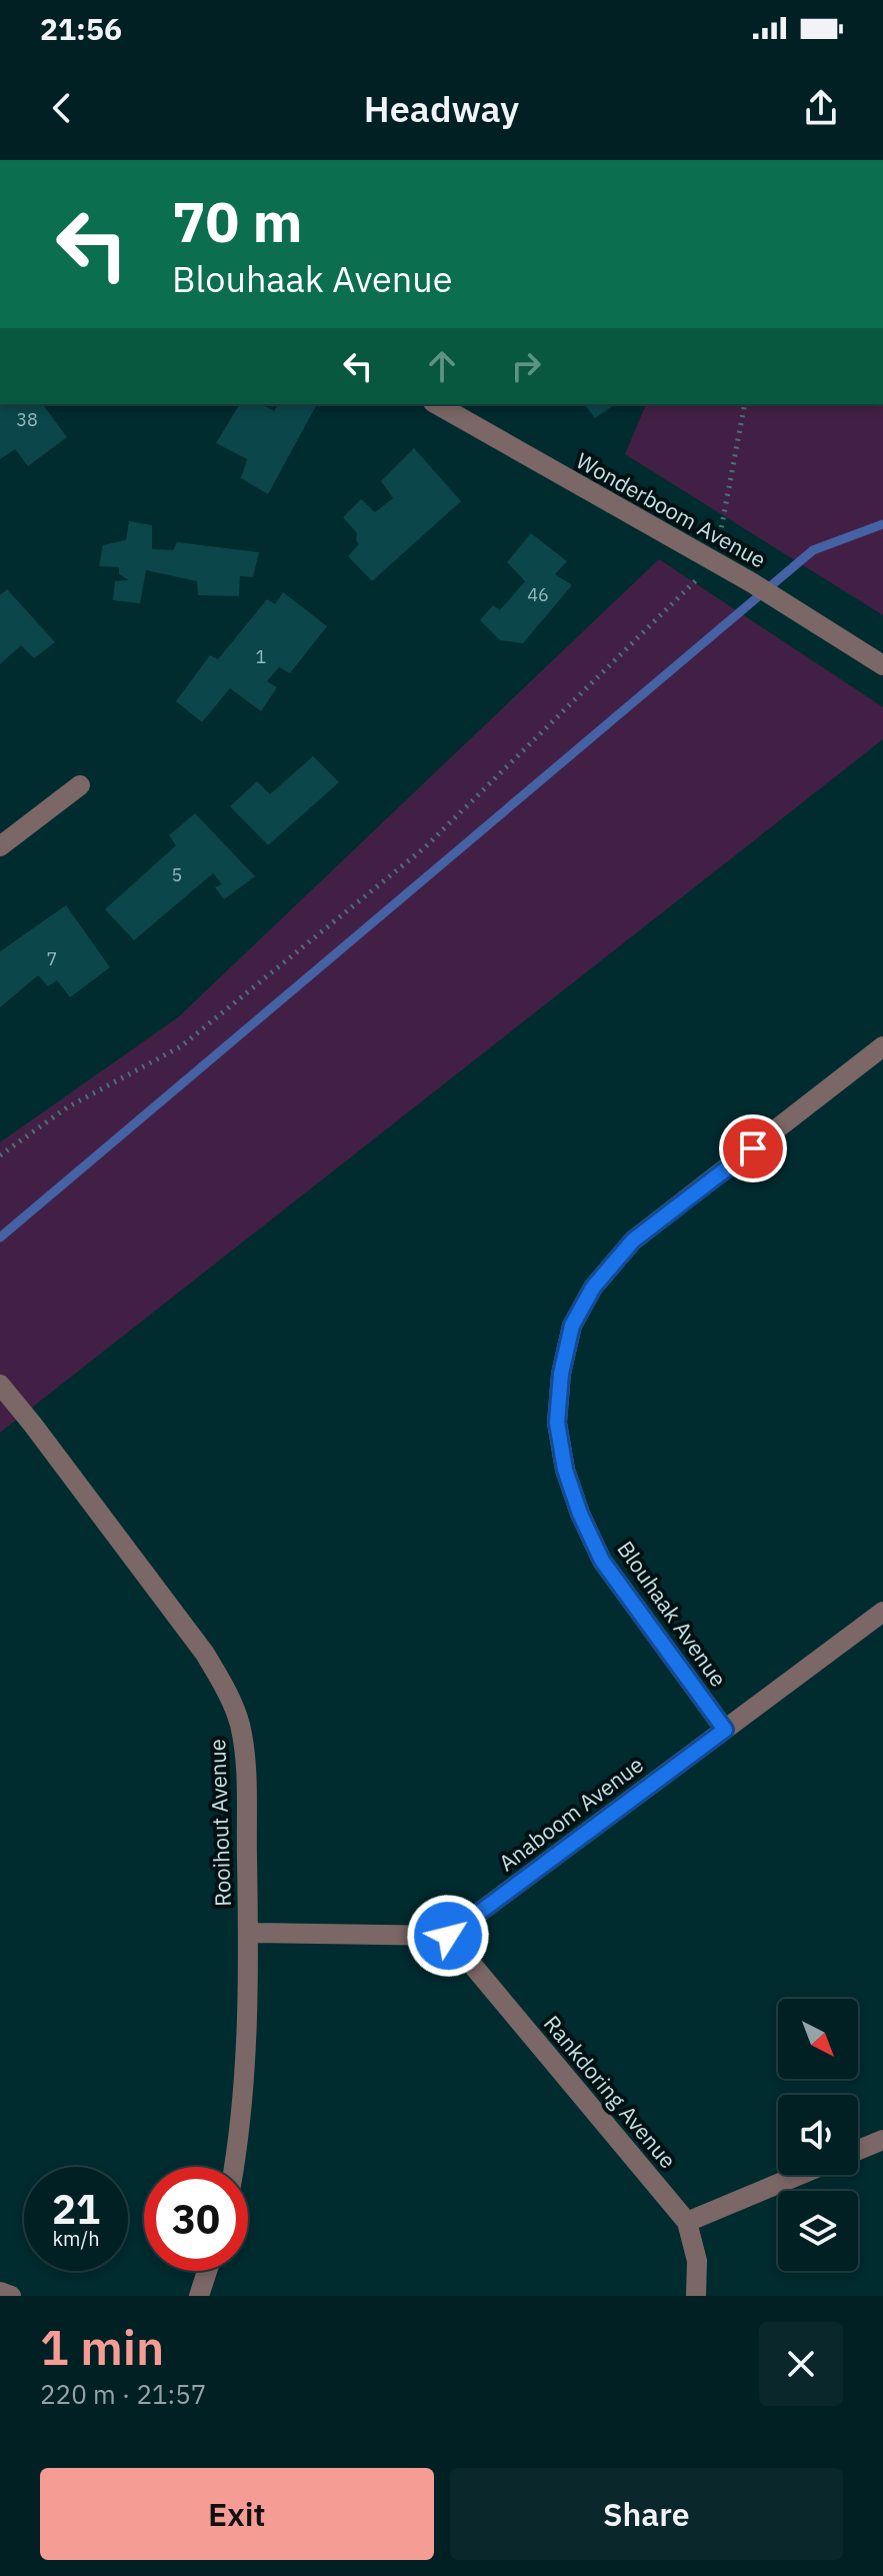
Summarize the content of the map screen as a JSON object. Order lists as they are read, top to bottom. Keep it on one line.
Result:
{"streets":{"street":["Wonderboom Avenue","Blouhaak Avenue","Anaboom Avenue","Rooihout Avenue","Rankdoring Avenue"]},"crossings":[["Blouhaak Avenue","Anaboom Avenue"],["Anaboom Avenue","Rankdoring Avenue"]],"house_numbers":["38","46","1","5","7"],"north":"bottom right","page":{"status":"21:56","header":"Headway","turn":["70 m","Blouhaak Avenue"],"speed":"21 km/h","limit":"30","heading":["1 min","220 m · 21:57"],"buttons":["Exit","Share"]}}
